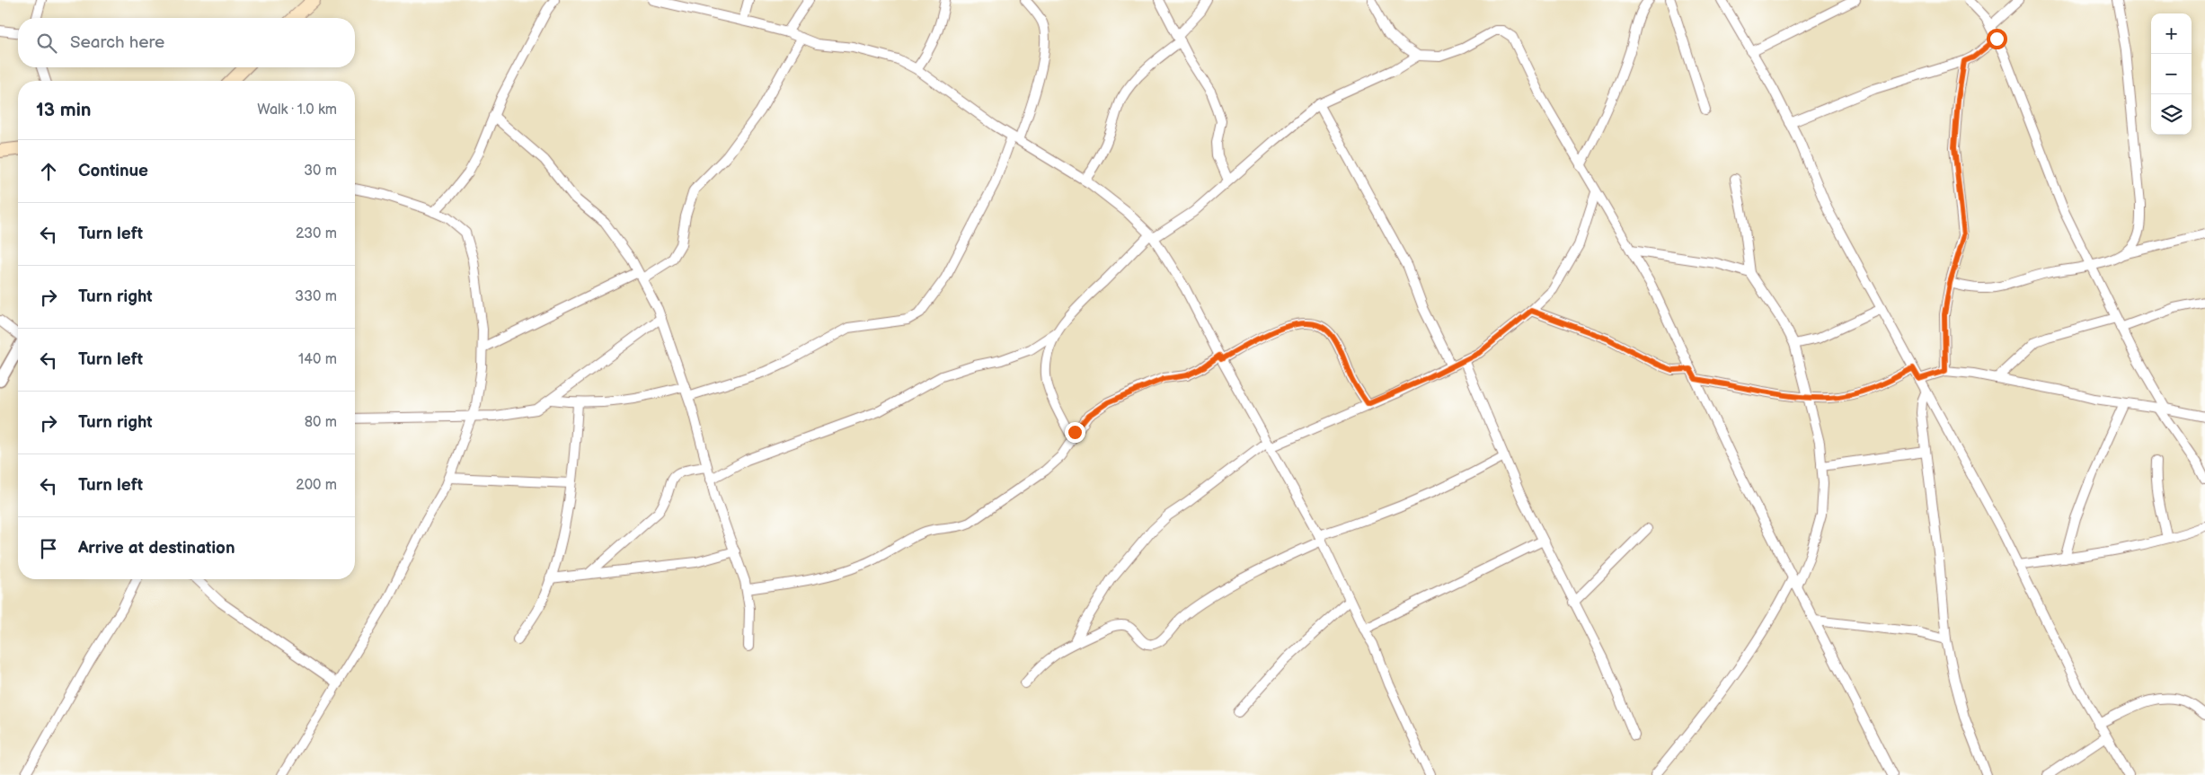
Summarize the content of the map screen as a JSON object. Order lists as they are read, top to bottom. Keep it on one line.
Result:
{"page":{"map_buttons":["+","−"],"search":"Search here","heading":["13 min","Walk · 1.0 km"],"list":[["Continue","30 m"],["Turn left","230 m"],["Turn right","330 m"],["Turn left","140 m"],["Turn right","80 m"],["Turn left","200 m"],"Arrive at destination"]}}
